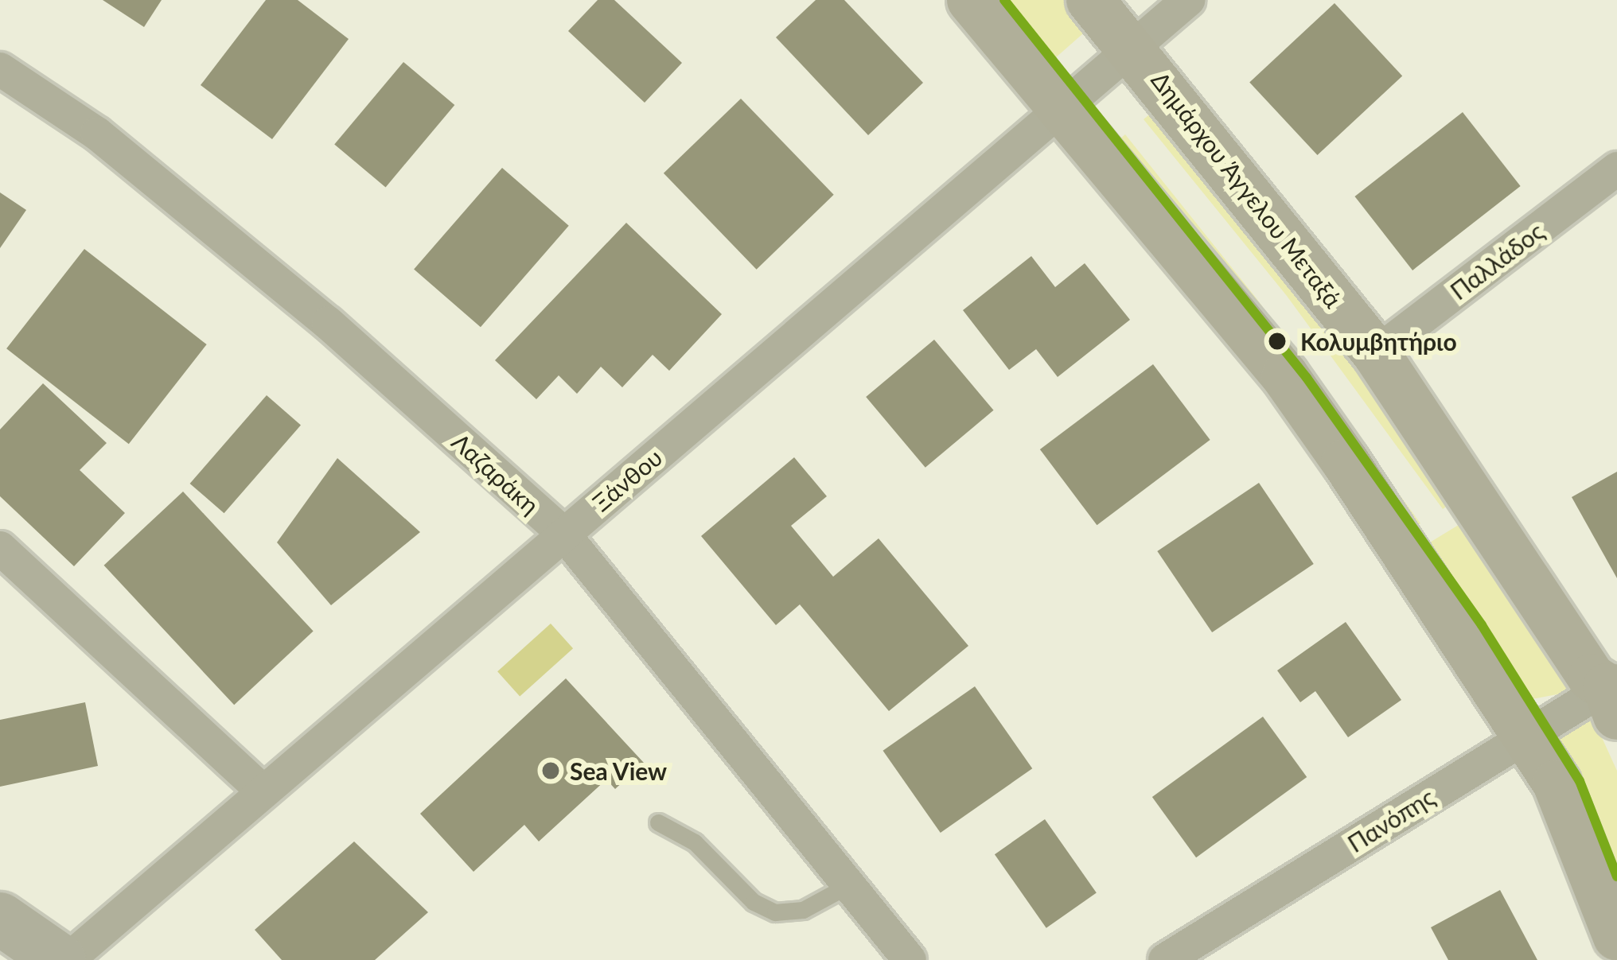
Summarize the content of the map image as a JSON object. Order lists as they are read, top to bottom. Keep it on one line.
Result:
{"streets":{"street":["Δημάρχου Άγγελου Μεταξά","Παλλάδος","Λαζαράκη","Ξάνθου","Πανόπης"]},"crossings":[["Δημάρχου Άγγελου Μεταξά","Παλλάδος"],["Δημάρχου Άγγελου Μεταξά","Ξάνθου"],["Δημάρχου Άγγελου Μεταξά","Πανόπης"],["Λαζαράκη","Ξάνθου"]],"places":["Κολυμβητήριο","Sea View"]}
